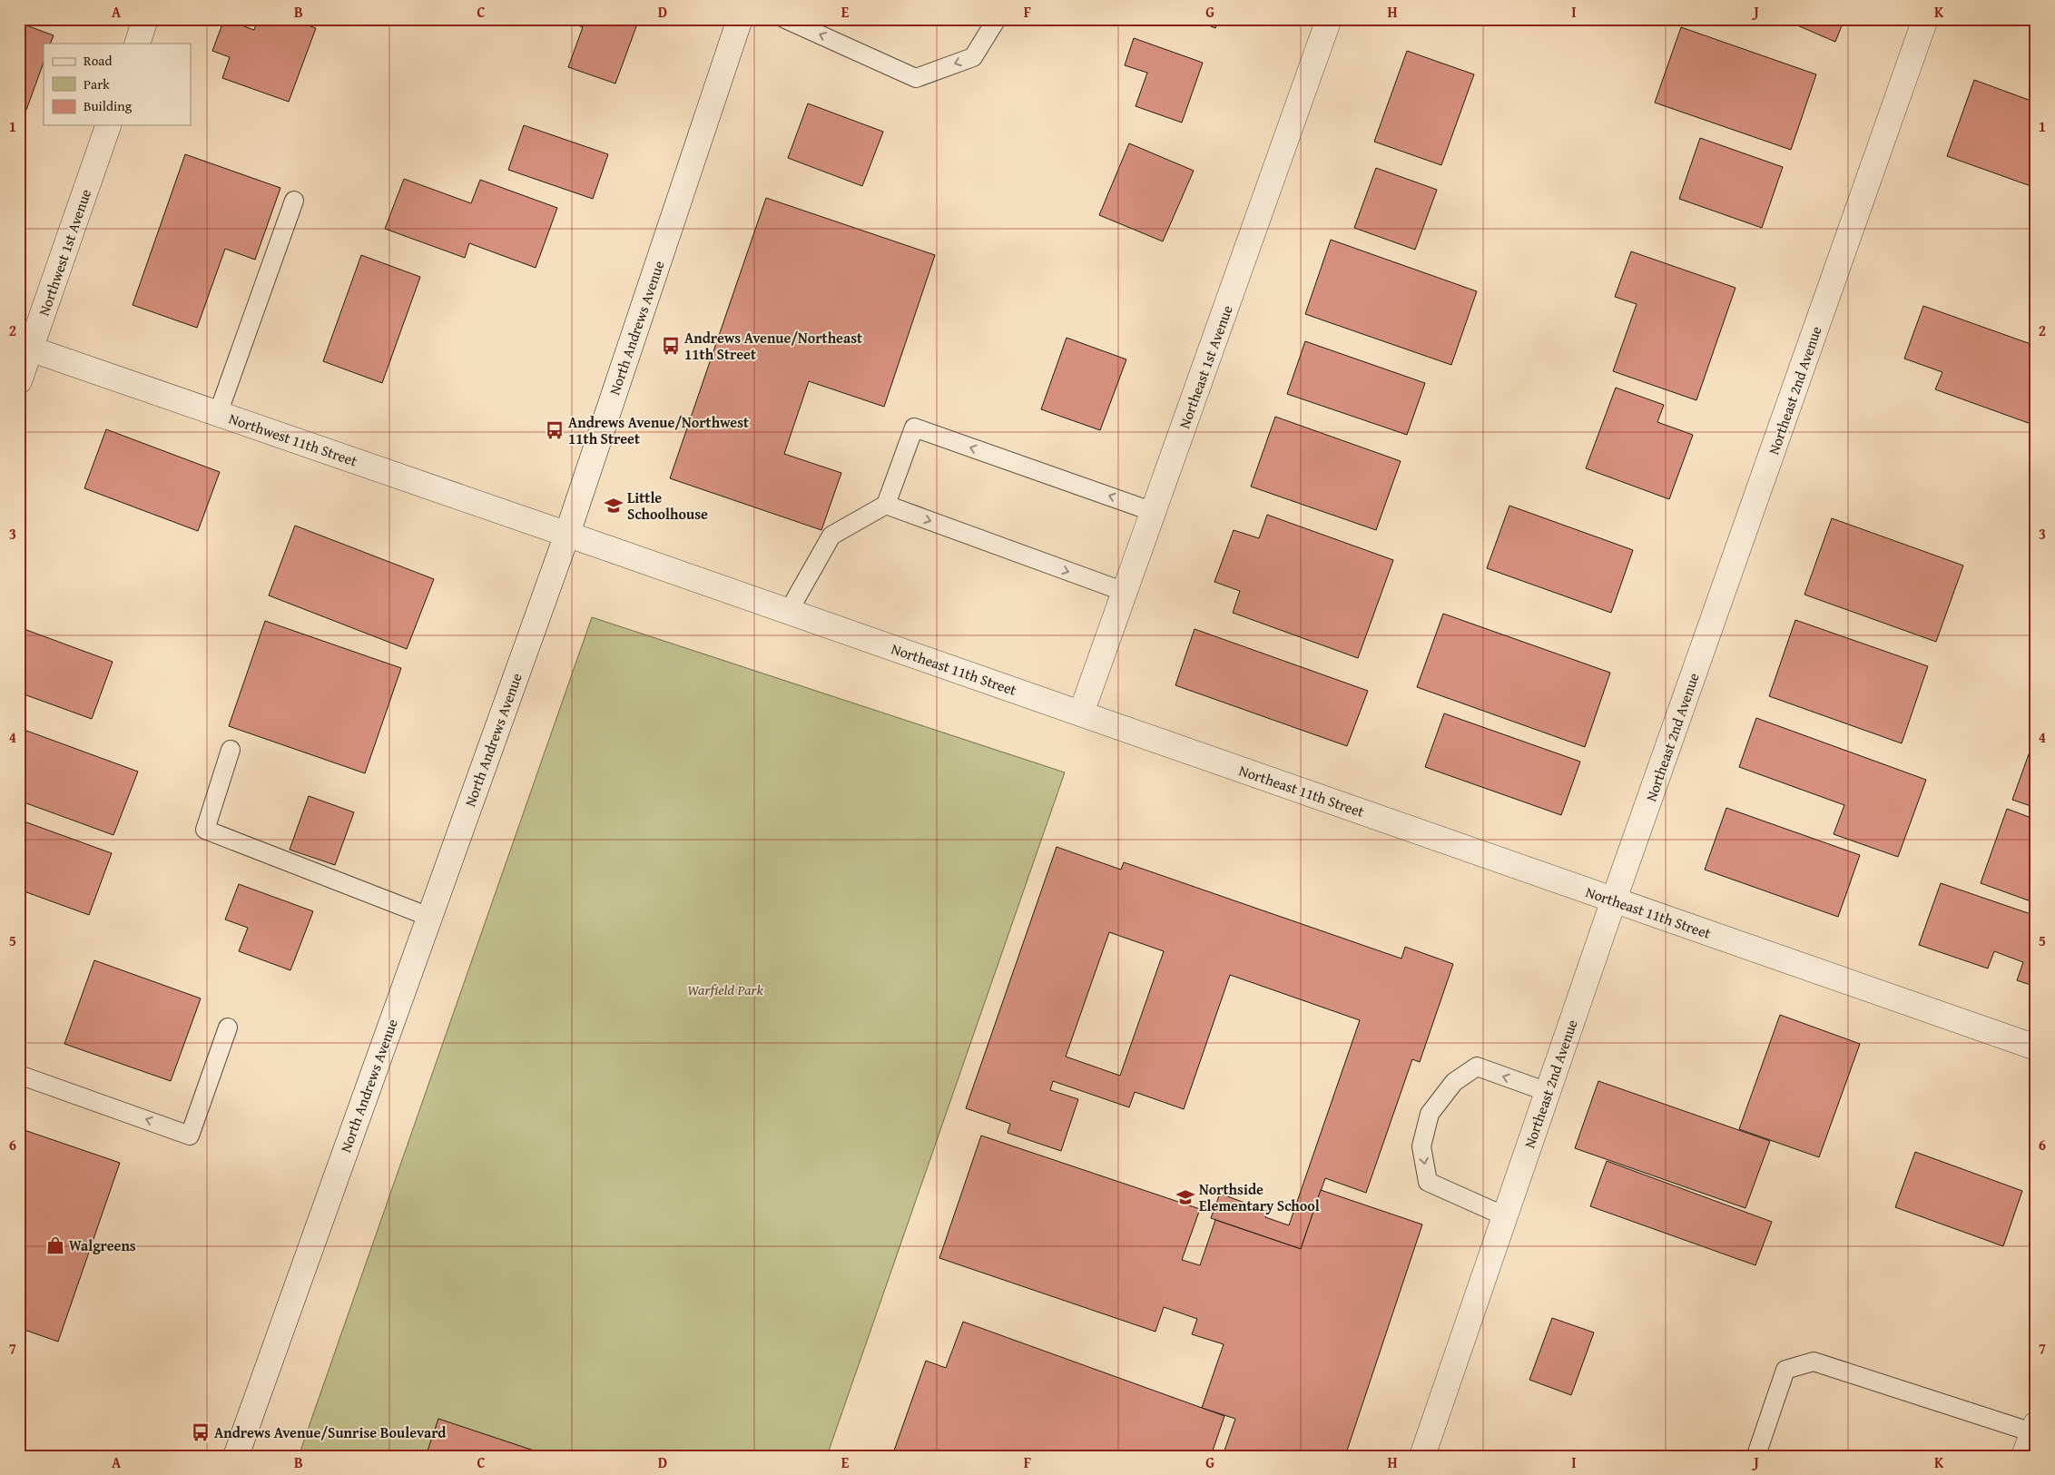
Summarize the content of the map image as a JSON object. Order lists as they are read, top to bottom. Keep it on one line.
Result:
{"streets":{"street":["Northwest 1st Avenue","North Andrews Avenue","Northeast 1st Avenue","Northeast 2nd Avenue","Northwest 11th Street","Northeast 11th Street"]},"crossings":[["Northwest 1st Avenue","Northwest 11th Street"],["North Andrews Avenue","Northwest 11th Street"],["North Andrews Avenue","Northeast 11th Street"],["Northeast 1st Avenue","Northeast 11th Street"],["Northeast 2nd Avenue","Northeast 11th Street"],["Northwest 11th Street","Northeast 11th Street"]],"parks":["Warfield Park"],"places":{"bus stop":["Andrews Avenue/Northeast 11th Street","Andrews Avenue/Northwest 11th Street","Andrews Avenue/Sunrise Boulevard"],"school or university":["Little Schoolhouse","Northside Elementary School"],"shop":["Walgreens"]},"legend":["Road","Park","Building"],"grid":{"columns":["A","B","C","D","E","F","G","H","I","J","K"],"rows":["1","2","3","4","5","6","7"]}}
